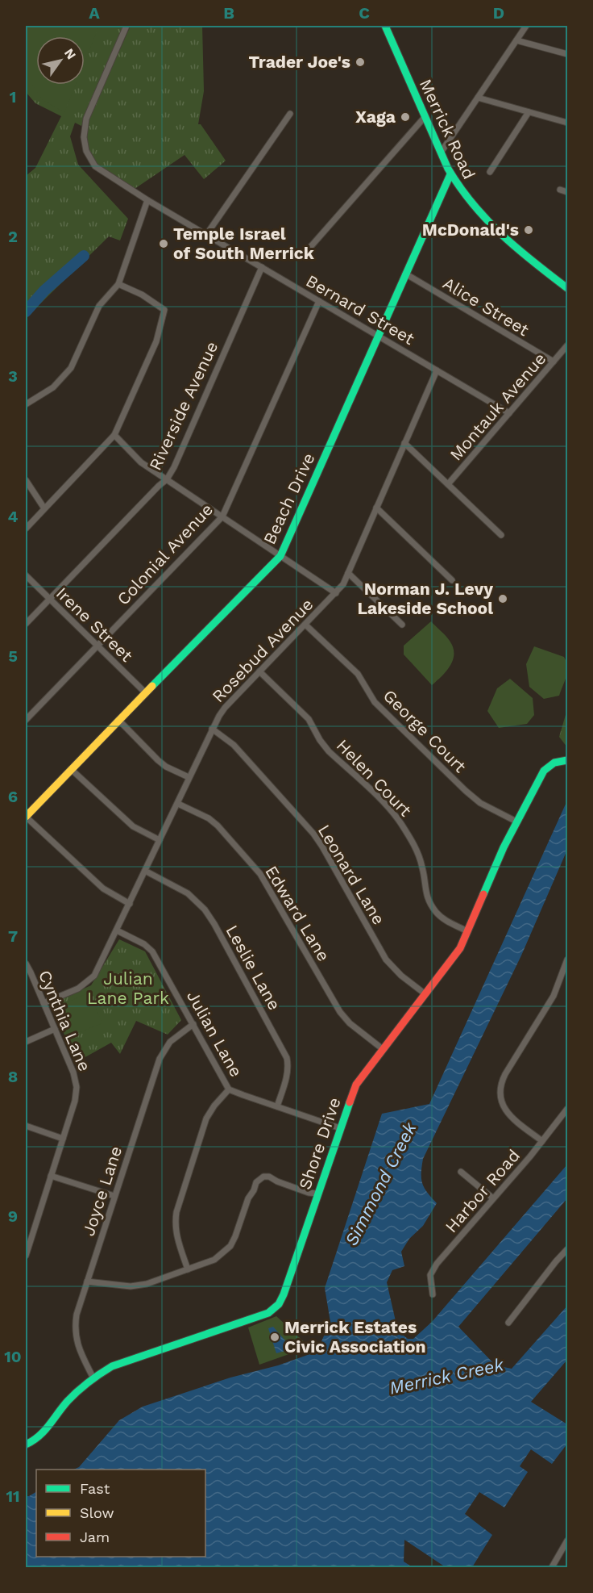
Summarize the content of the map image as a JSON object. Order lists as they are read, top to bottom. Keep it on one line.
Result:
{"streets":{"street":["Merrick Road","Alice Street","Bernard Street","Riverside Avenue","Montauk Avenue","Beach Drive","Colonial Avenue","Irene Street","Rosebud Avenue","George Court","Helen Court","Leonard Lane","Edward Lane","Leslie Lane","Cynthia Lane","Julian Lane","Shore Drive","Joyce Lane","Harbor Road"]},"crossings":[["Merrick Road","Beach Drive"],["Alice Street","Montauk Avenue"],["Alice Street","Beach Drive"],["Bernard Street","Riverside Avenue"],["Bernard Street","Montauk Avenue"],["Bernard Street","Beach Drive"],["Bernard Street","Colonial Avenue"],["Bernard Street","Rosebud Avenue"],["Riverside Avenue","Irene Street"],["Beach Drive","Irene Street"],["Colonial Avenue","Irene Street"],["Rosebud Avenue","George Court"],["Rosebud Avenue","Helen Court"],["Rosebud Avenue","Leonard Lane"],["Rosebud Avenue","Edward Lane"],["Rosebud Avenue","Leslie Lane"],["Rosebud Avenue","Cynthia Lane"],["Rosebud Avenue","Julian Lane"],["George Court","Shore Drive"],["Helen Court","Shore Drive"],["Leonard Lane","Shore Drive"],["Edward Lane","Shore Drive"],["Leslie Lane","Julian Lane"],["Julian Lane","Shore Drive"],["Julian Lane","Joyce Lane"],["Shore Drive","Joyce Lane"]],"water":["Simmond Creek","Merrick Creek"],"parks":["Julian Lane Park"],"places":["Trader Joe's","Xaga","McDonald's","Temple Israel of South Merrick","Norman J. Levy Lakeside School","Merrick Estates Civic Association"],"legend":["Fast","Slow","Jam"],"north":"top right","grid":{"columns":["A","B","C","D"],"rows":["1","2","3","4","5","6","7","8","9","10","11"]}}
